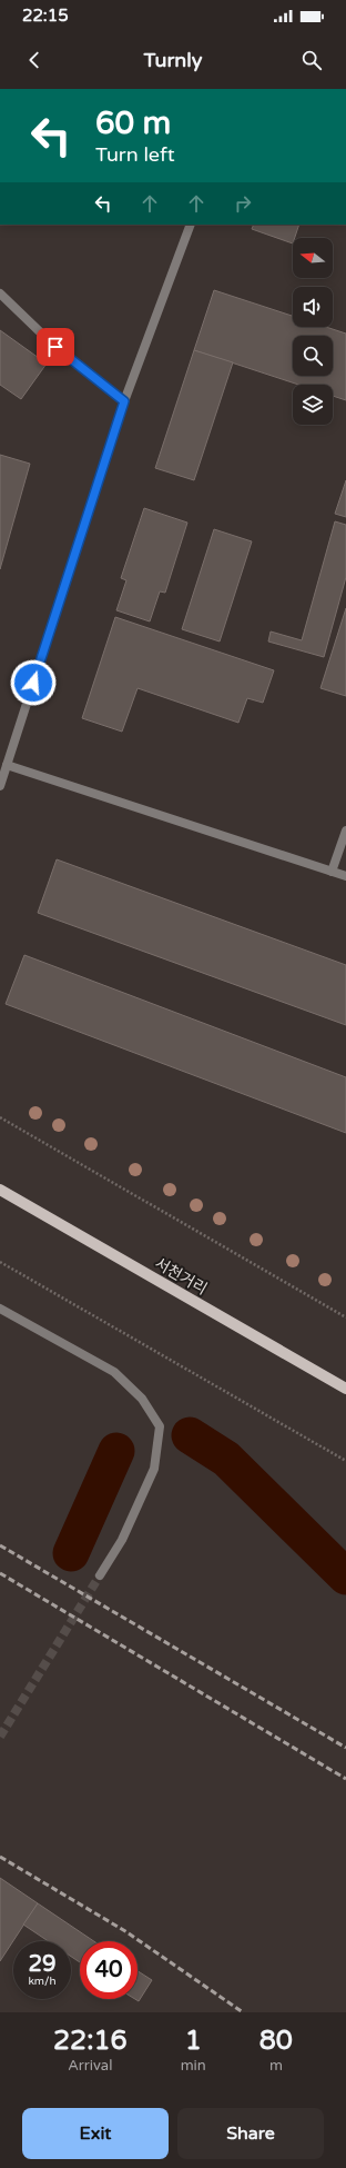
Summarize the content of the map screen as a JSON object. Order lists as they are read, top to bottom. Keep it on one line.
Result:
{"streets":{"main road":["서천거리"]},"north":"left","page":{"status":"22:15","header":"Turnly","turn":["60 m","Turn left"],"speed":"29 km/h","limit":"40","eta":["22:16","Arrival","1","min","80","m"],"buttons":["Exit","Share"]}}
